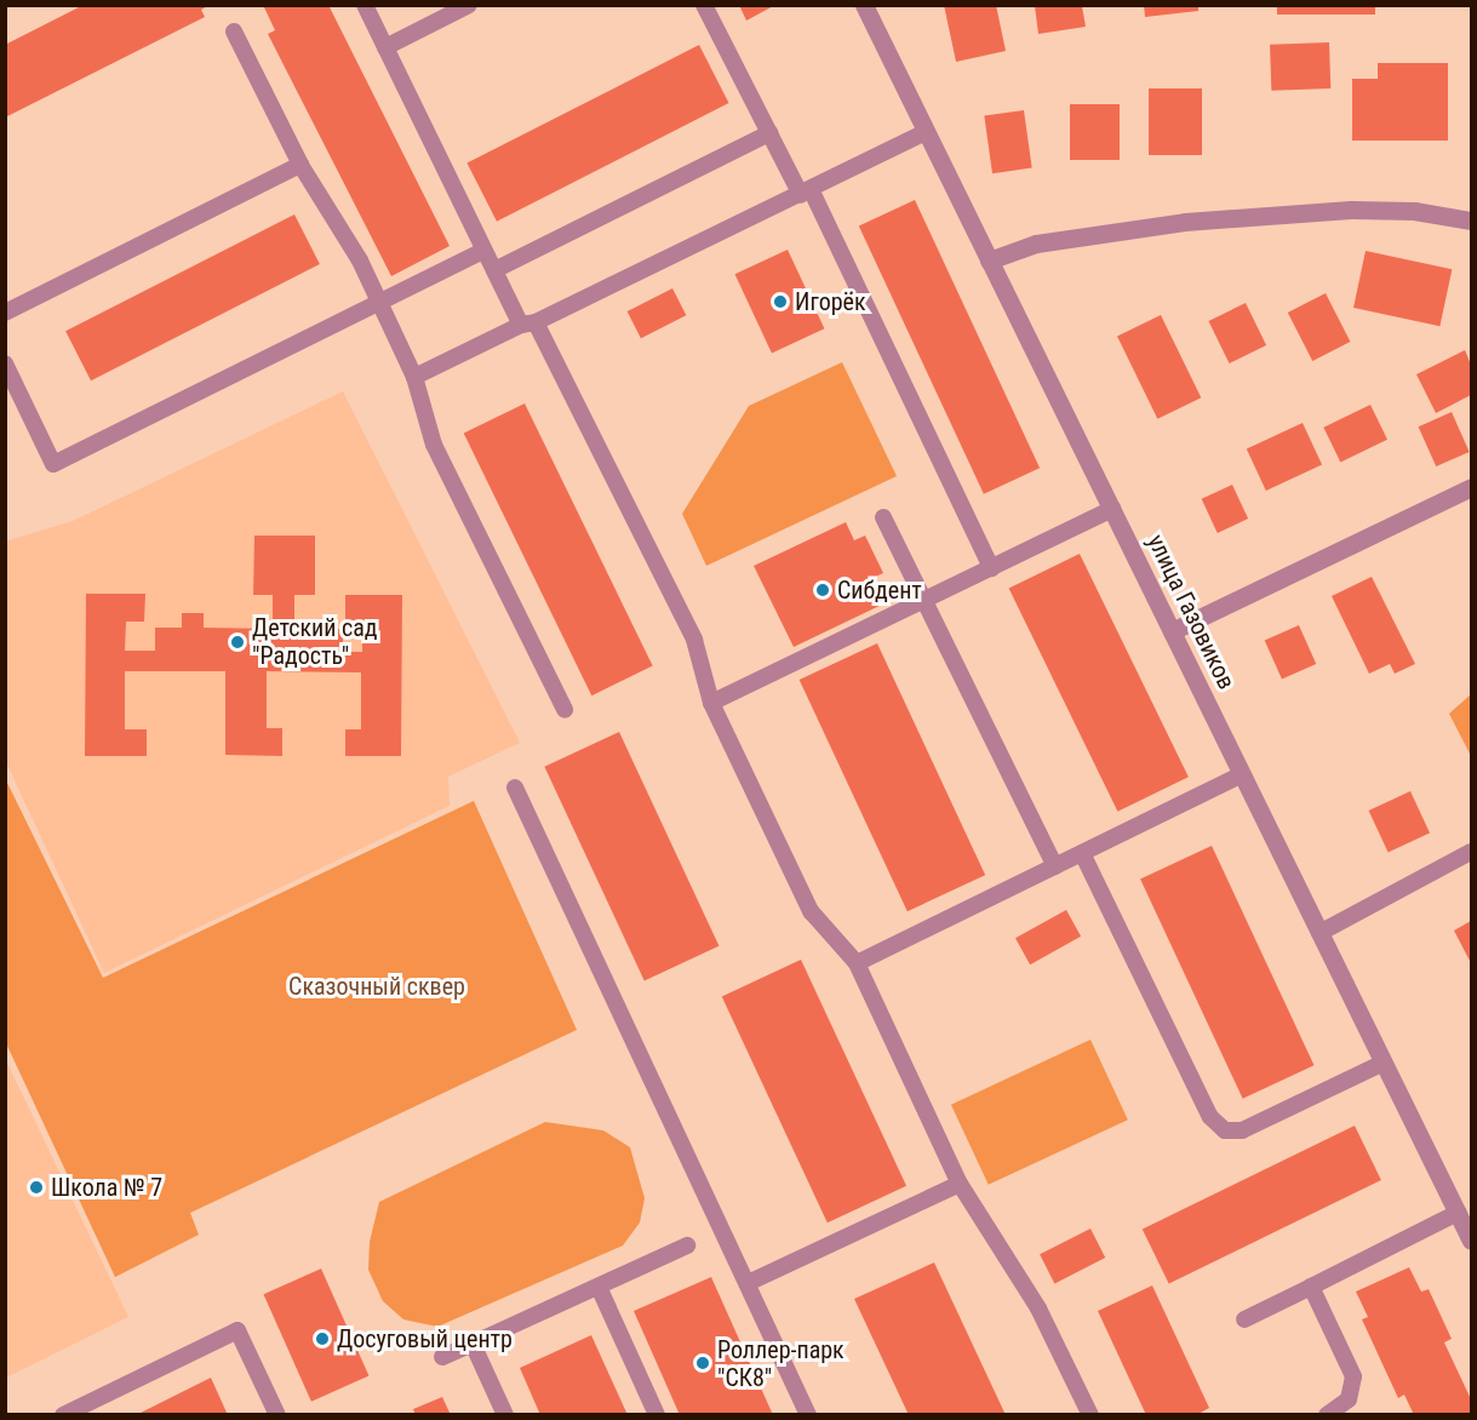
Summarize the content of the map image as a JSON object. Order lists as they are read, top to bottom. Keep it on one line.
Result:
{"streets":{"street":["улица Газовиков"]},"parks":["Сказочный сквер"],"places":["Игорёк","Сибдент","Детский сад \"Радость\"","Школа № 7","Досуговый центр","Роллер-парк \"СК8\""]}
